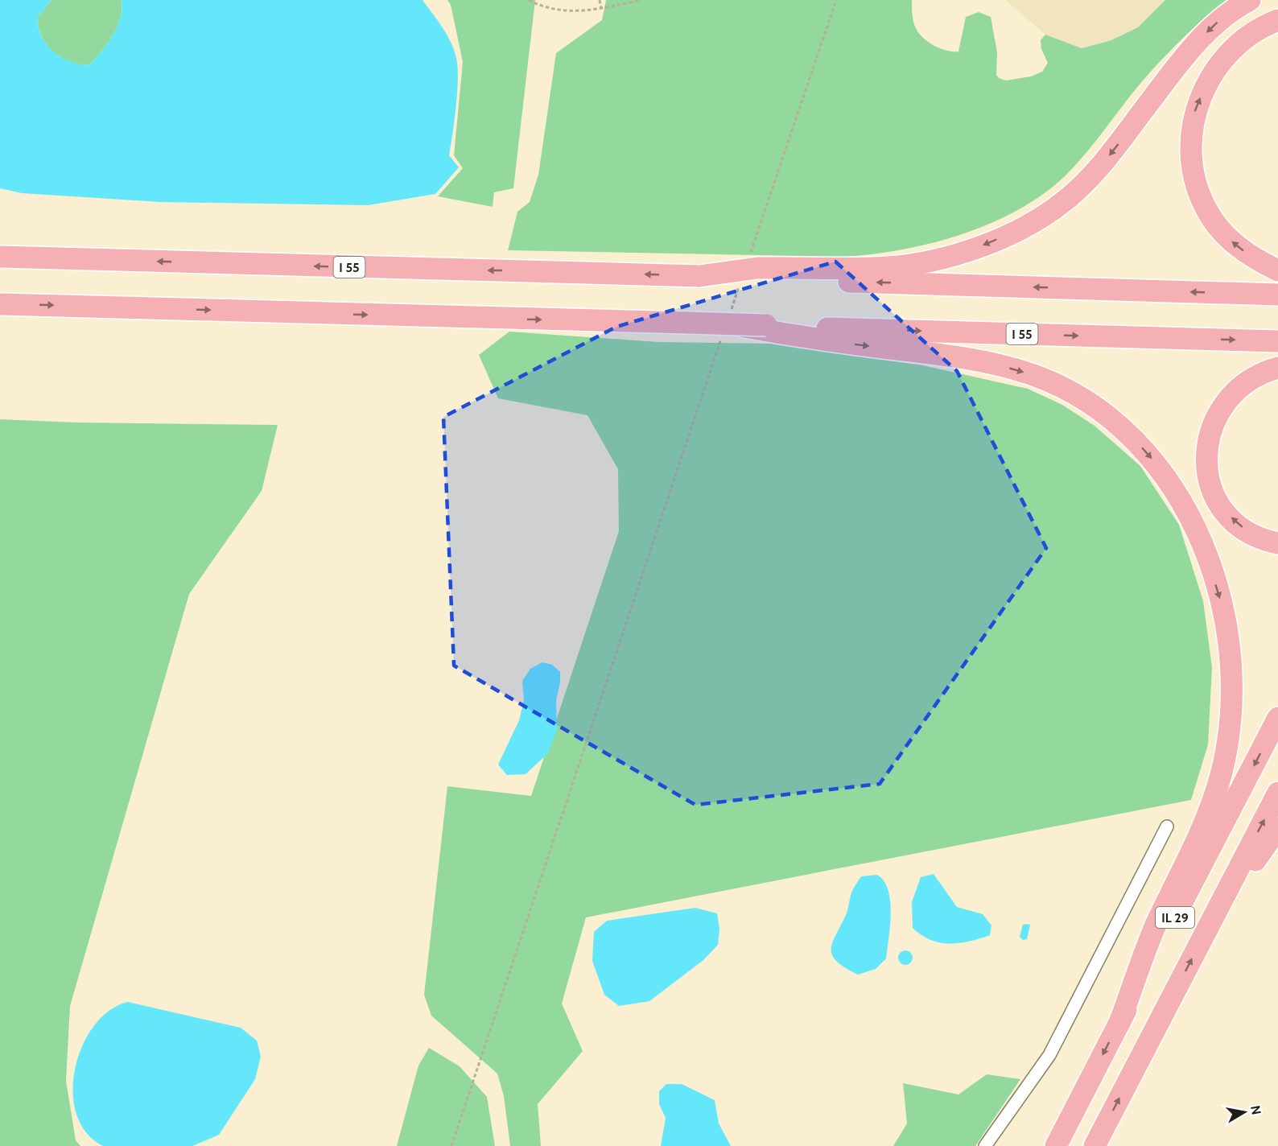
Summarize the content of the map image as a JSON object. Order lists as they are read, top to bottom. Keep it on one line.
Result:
{"streets":{"highway":["I 55","IL 29"]},"north":"right"}
